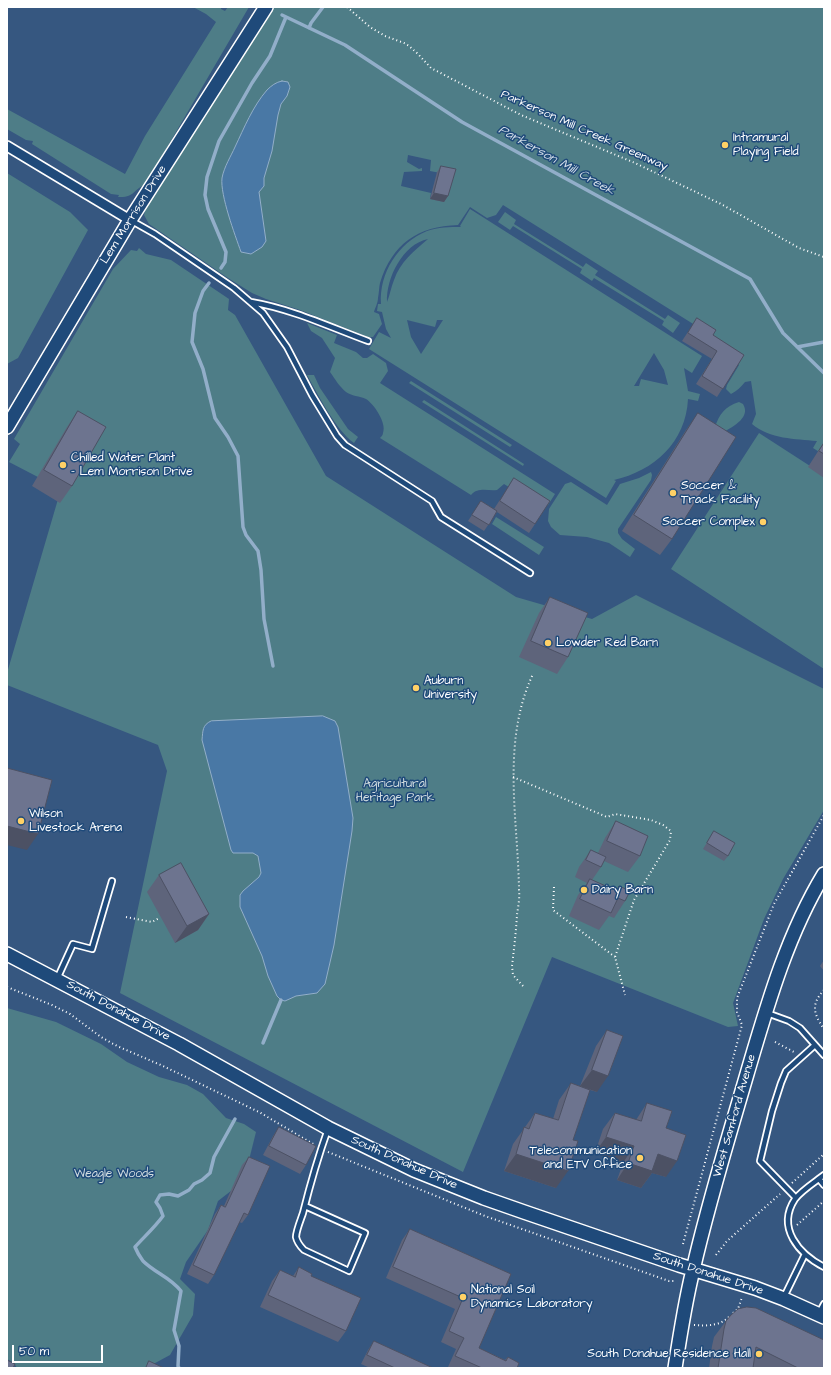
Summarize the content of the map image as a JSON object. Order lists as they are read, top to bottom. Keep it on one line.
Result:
{"streets":{"street":["Lem Morrison Drive","South Donahue Drive","West Samford Avenue"],"path":["Parkerson Mill Creek Greenway"]},"crossings":[["South Donahue Drive","West Samford Avenue"]],"water":["Parkerson Mill Creek"],"parks":["Agricultural Heritage Park","Weagle Woods"],"places":["Intramural Playing Field","Chilled Water Plant - Lem Morrison Drive","Soccer & Track Facility","Soccer Complex","Lowder Red Barn","Auburn University","Wilson Livestock Arena","Dairy Barn","Telecommunication and ETV Office","National Soil Dynamics Laboratory","South Donahue Residence Hall"],"scale_bar":"50 m"}
